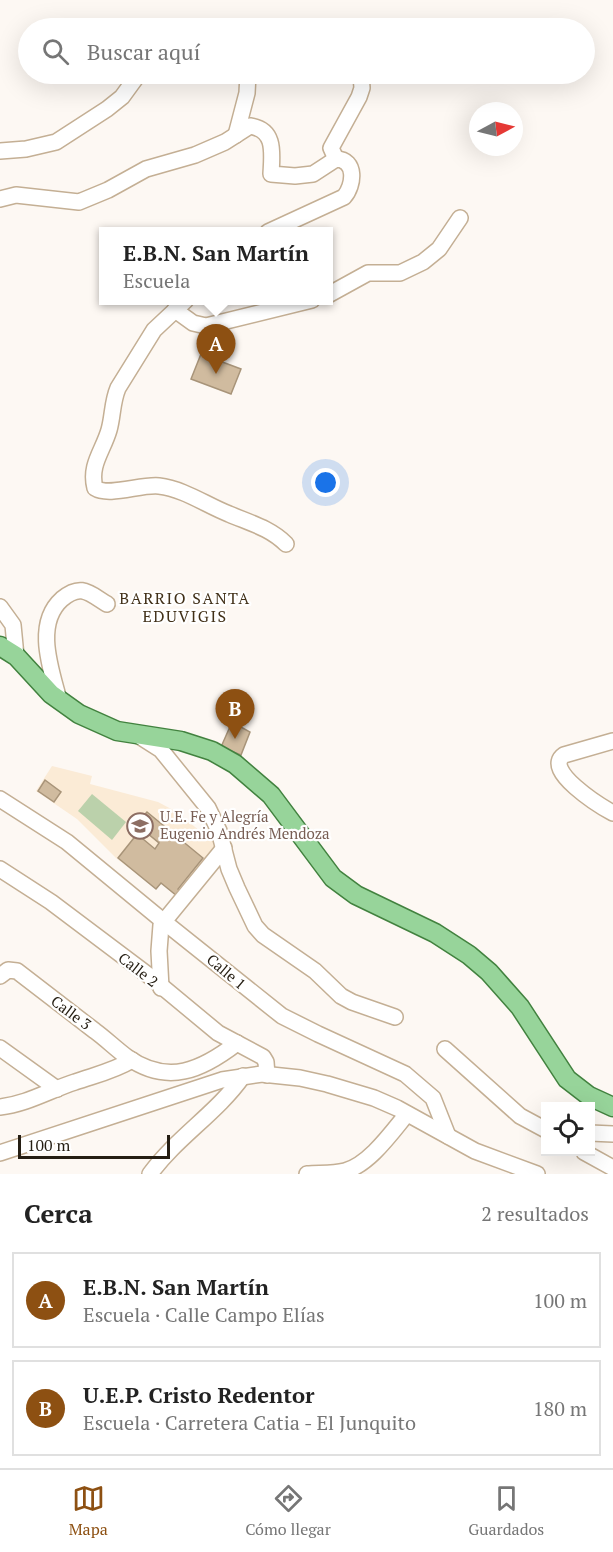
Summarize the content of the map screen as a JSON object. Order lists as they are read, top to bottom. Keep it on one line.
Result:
{"streets":{"street":["Calle 2","Calle 1","Calle 3"]},"crossings":[["Calle 2","Calle 3"]],"districts":["BARRIO SANTA EDUVIGIS"],"places":{"school or university":["U.E. Fe y Alegría Eugenio Andrés Mendoza"]},"scale_bar":"100 m","north":"right","page":{"search":"Buscar aquí","popup":["E.B.N. San Martín","Escuela"],"pins":["A","B"],"scale":"100 m","heading":["Cerca","2 resultados"],"list":[{"mark":"A","name":"E.B.N. San Martín","note":"Escuela · Calle Campo Elías","value":"100 m"},{"mark":"B","name":"U.E.P. Cristo Redentor","note":"Escuela · Carretera Catia - El Junquito","value":"180 m"}],"nav":["Mapa","Cómo llegar","Guardados"]}}
